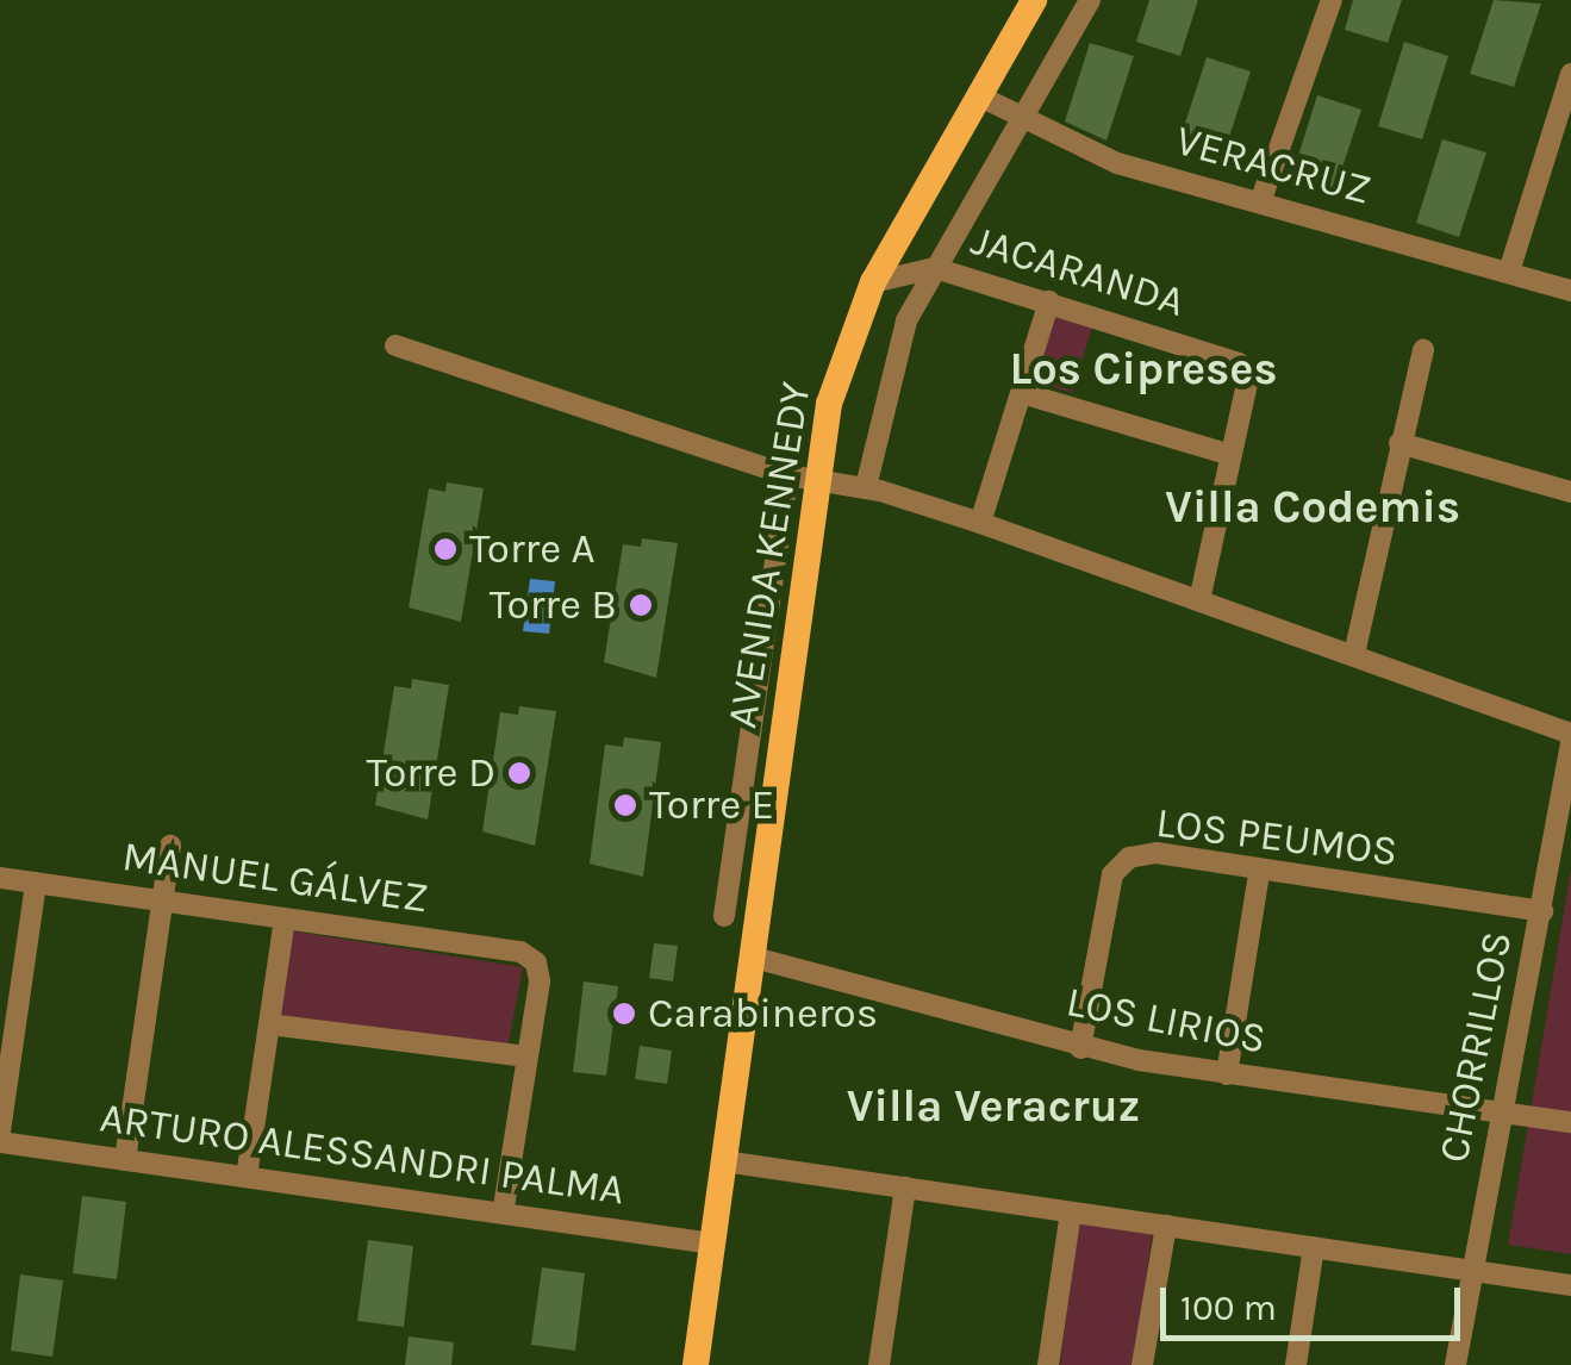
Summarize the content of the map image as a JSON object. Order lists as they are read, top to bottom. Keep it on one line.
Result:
{"streets":{"main road":["AVENIDA KENNEDY"],"street":["VERACRUZ","JACARANDA","LOS PEUMOS","MANUEL GÁLVEZ","LOS LIRIOS","CHORRILLOS","ARTURO ALESSANDRI PALMA"]},"crossings":[["VERACRUZ","AVENIDA KENNEDY"],["JACARANDA","AVENIDA KENNEDY"],["AVENIDA KENNEDY","LOS LIRIOS"],["AVENIDA KENNEDY","ARTURO ALESSANDRI PALMA"],["LOS PEUMOS","LOS LIRIOS"],["LOS PEUMOS","CHORRILLOS"],["LOS LIRIOS","CHORRILLOS"]],"districts":["Los Cipreses","Villa Codemis","Villa Veracruz"],"places":["Torre A","Torre B","Torre D","Torre E","Carabineros"],"scale_bar":"100 m"}
